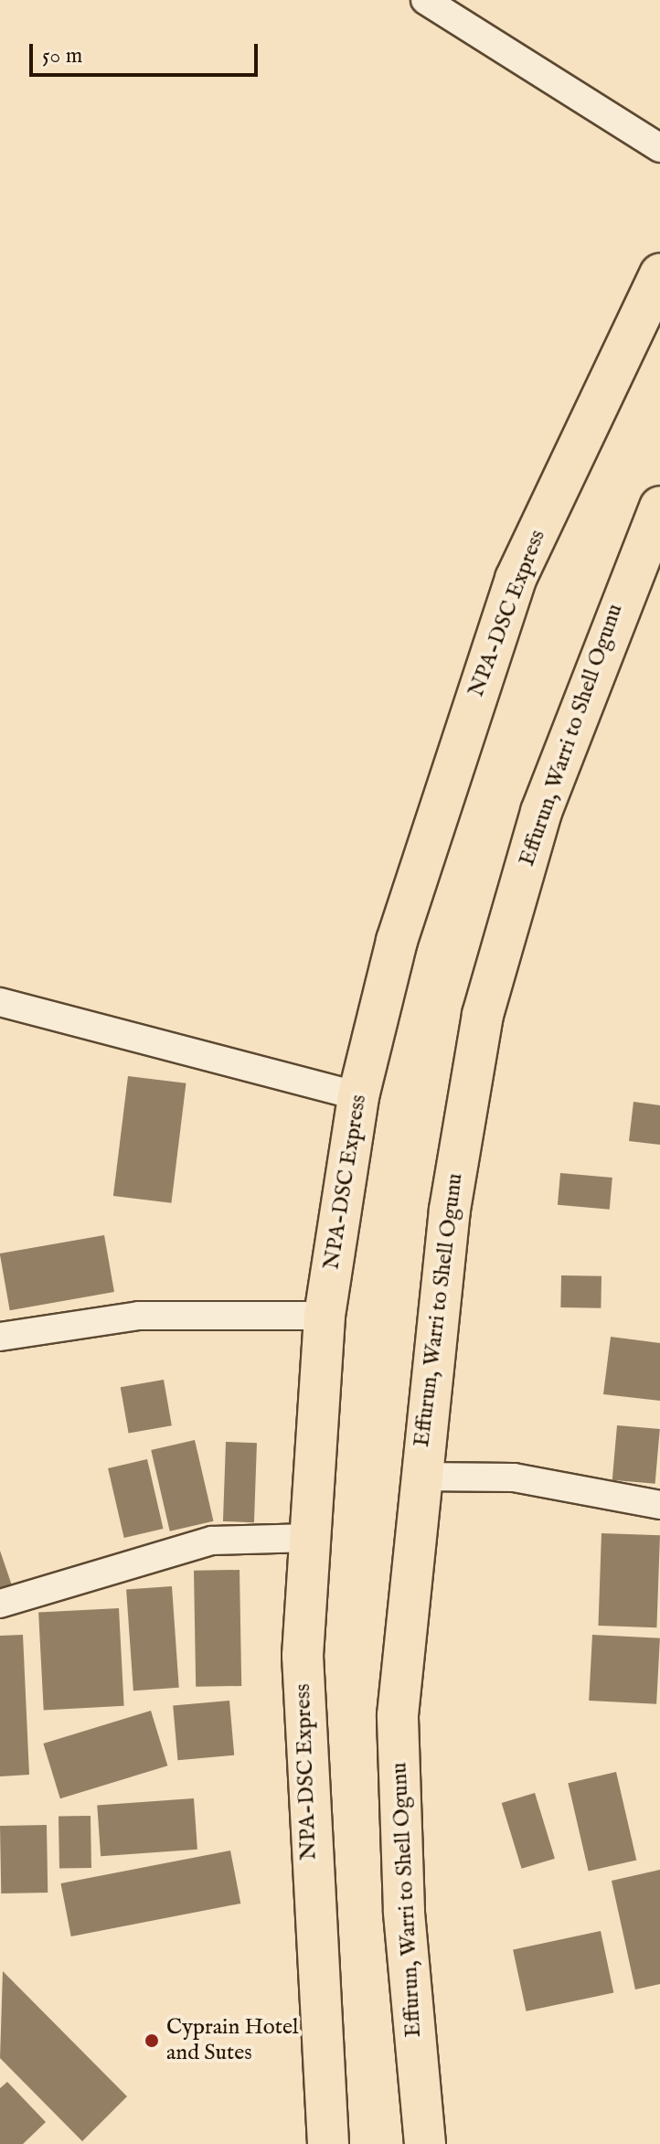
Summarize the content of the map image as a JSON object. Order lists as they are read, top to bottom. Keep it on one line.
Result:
{"streets":{"main road":["NPA-DSC Express","Effurun, Warri to Shell Ogunu"]},"places":["Cyprain Hotel and Sutes"],"scale_bar":"50 m"}
